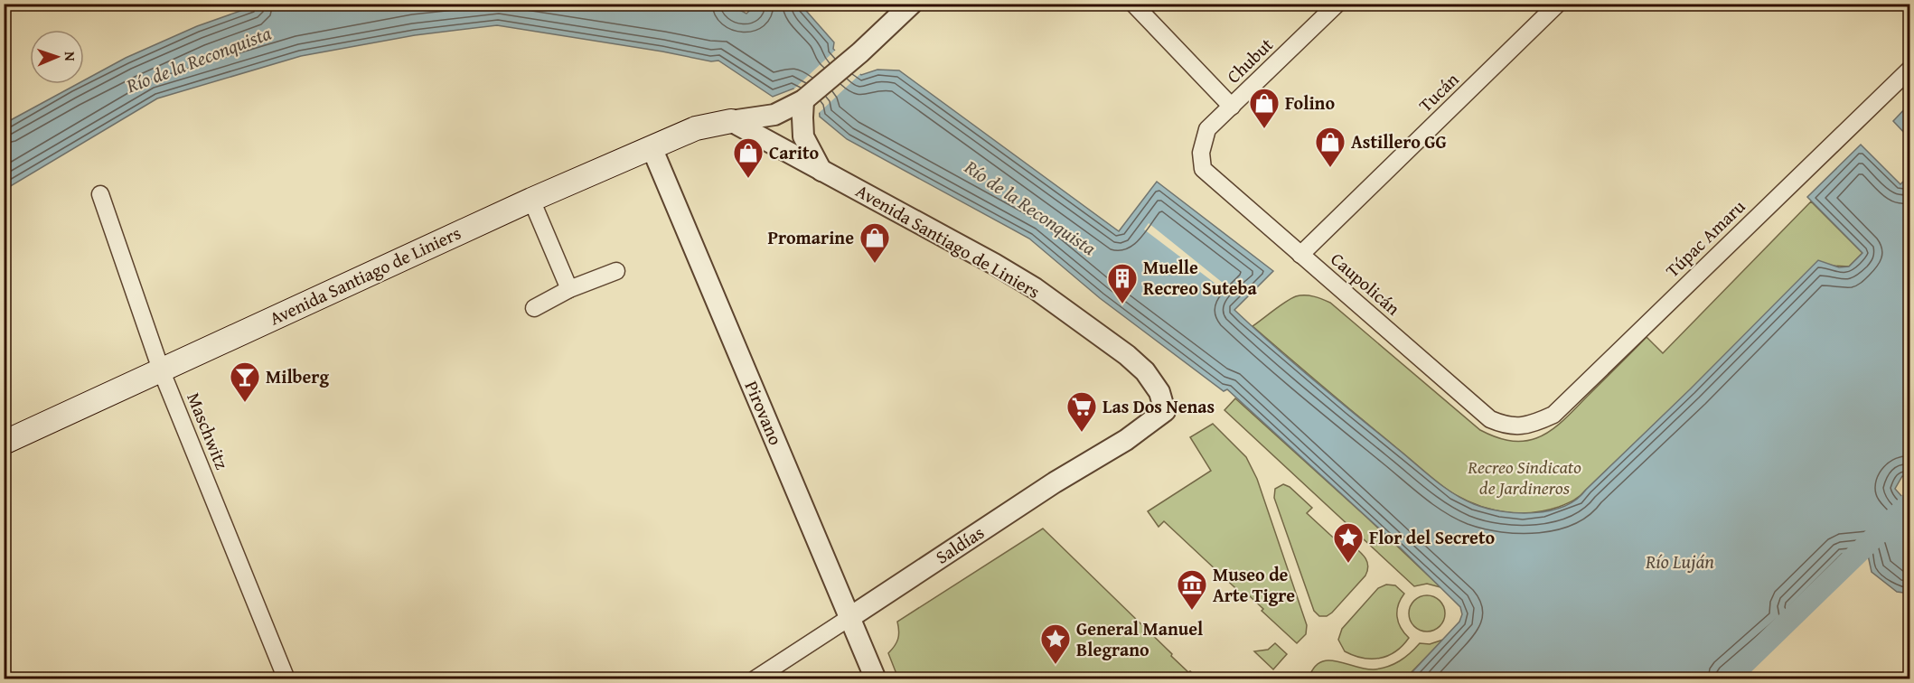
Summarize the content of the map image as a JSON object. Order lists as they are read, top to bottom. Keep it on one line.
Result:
{"streets":{"main road":["Avenida Santiago de Liniers"],"street":["Chubut","Tucán","Túpac Amaru","Caupolicán","Pirovano","Maschwitz","Saldías"]},"crossings":[["Chubut","Caupolicán"],["Tucán","Caupolicán"],["Túpac Amaru","Caupolicán"],["Avenida Santiago de Liniers","Pirovano"],["Avenida Santiago de Liniers","Maschwitz"],["Avenida Santiago de Liniers","Saldías"],["Pirovano","Saldías"]],"water":["Río de la Reconquista","Río Luján"],"parks":["Recreo Sindicato de Jardineros"],"places":{"shop":["Folino","Astillero GG","Carito","Promarine"],"building":["Muelle Recreo Suteba"],"bar":["Milberg"],"supermarket":["Las Dos Nenas"],"place":["Flor del Secreto","General Manuel Blegrano"],"museum":["Museo de Arte Tigre"]},"north":"right"}
